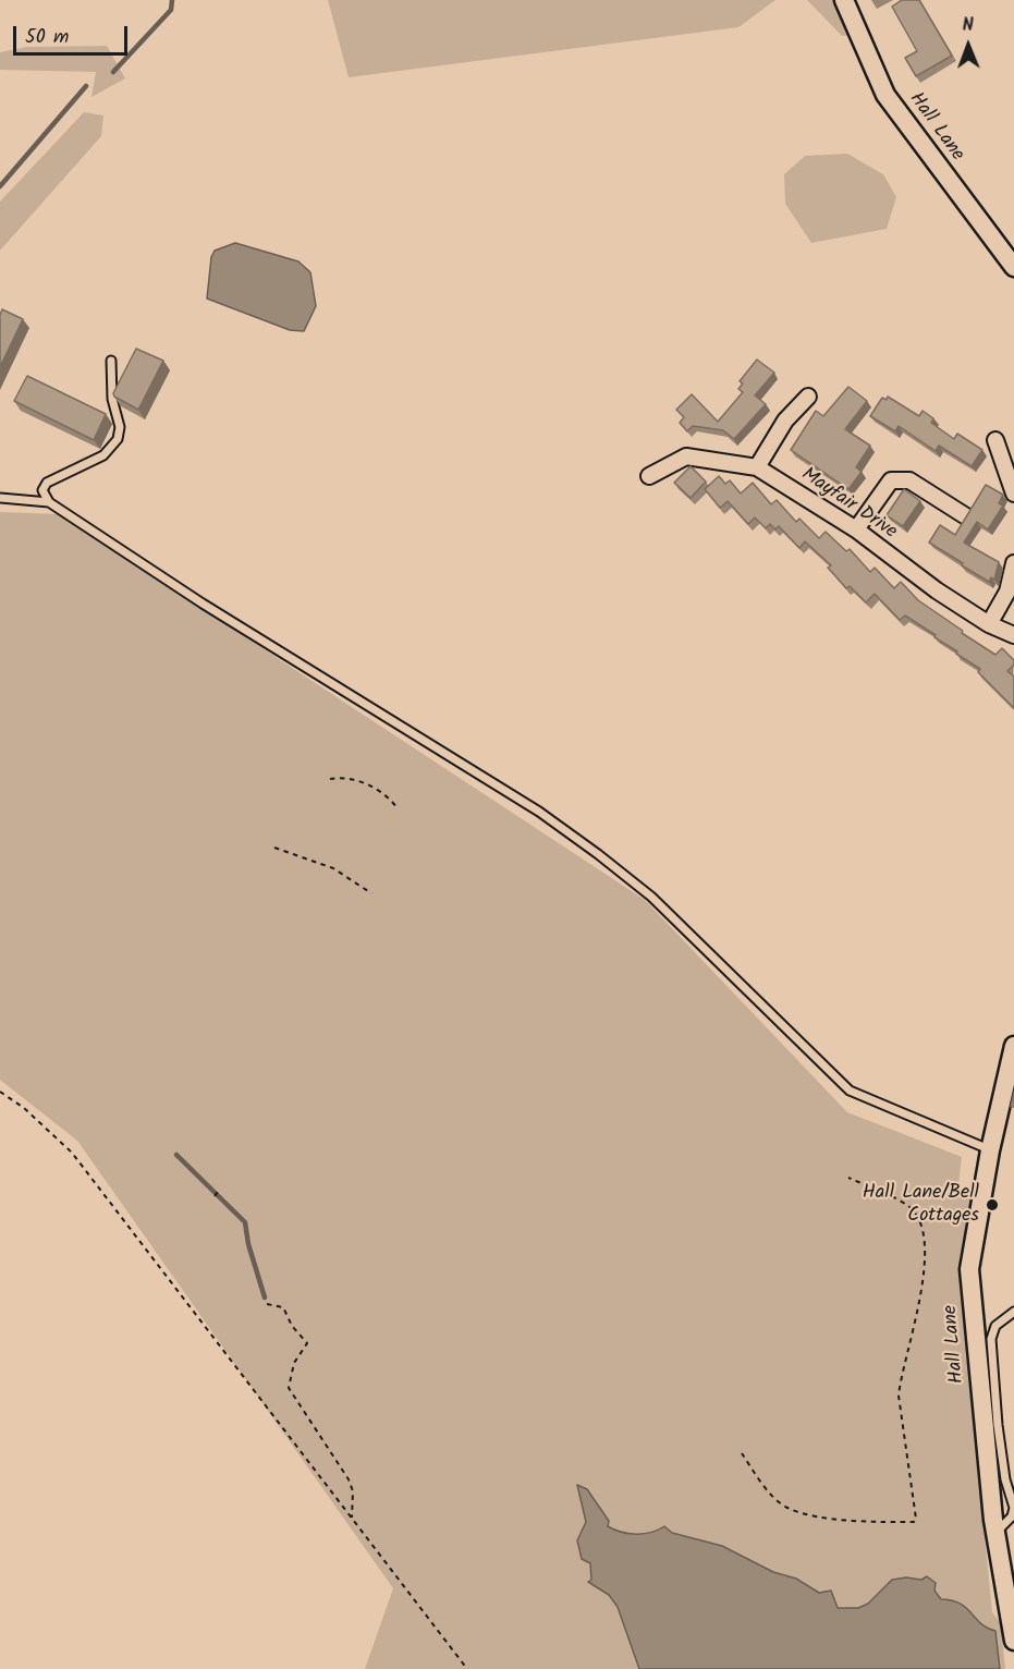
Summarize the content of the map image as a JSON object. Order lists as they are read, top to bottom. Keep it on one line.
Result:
{"streets":{"street":["Hall Lane","Mayfair Drive"]},"places":["Hall Lane/Bell Cottages"],"scale_bar":"50 m","north":"top"}
